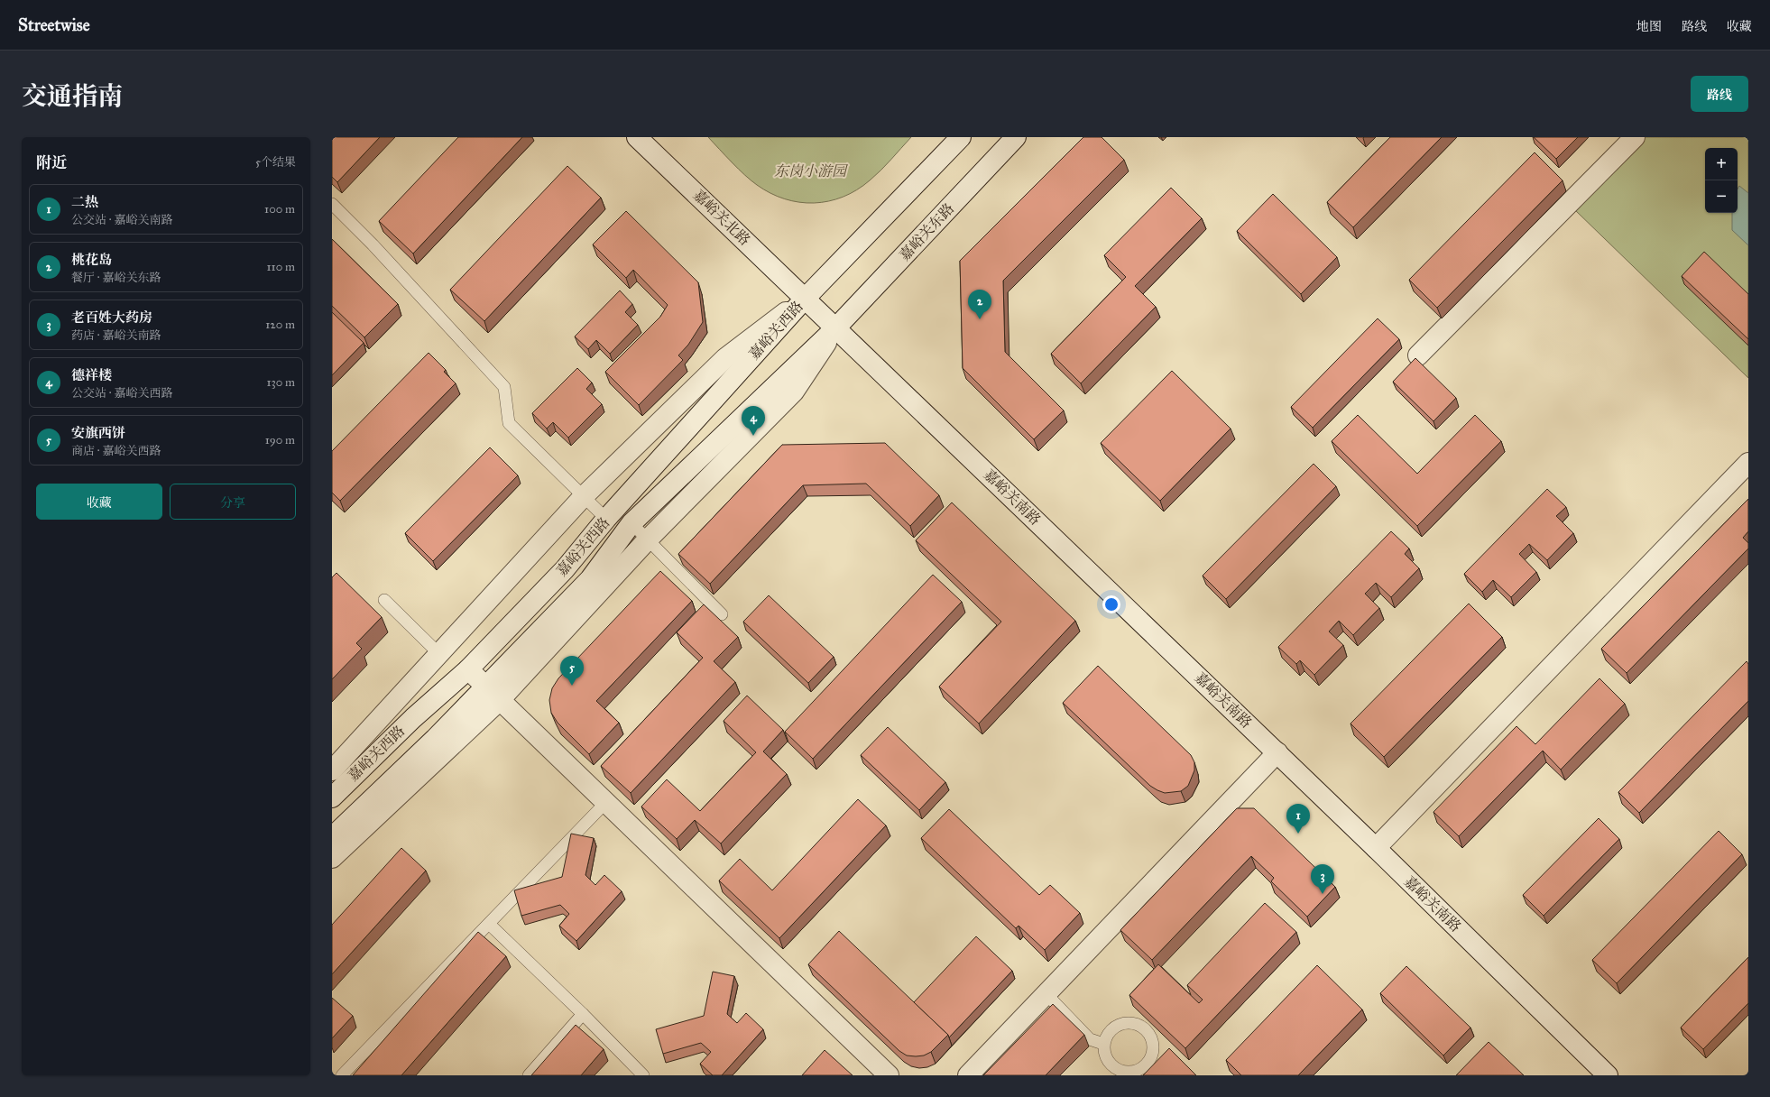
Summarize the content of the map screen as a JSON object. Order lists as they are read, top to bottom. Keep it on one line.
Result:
{"streets":{"street":["嘉峪关北路","嘉峪关东路","嘉峪关西路","嘉峪关南路"]},"crossings":[["嘉峪关北路","嘉峪关东路"],["嘉峪关北路","嘉峪关西路"],["嘉峪关北路","嘉峪关南路"],["嘉峪关东路","嘉峪关西路"],["嘉峪关东路","嘉峪关南路"],["嘉峪关西路","嘉峪关南路"]],"parks":["东岗小游园"],"page":{"header":"Streetwise","nav":["地图","路线","收藏"],"title":"交通指南","buttons":["路线",["收藏","分享"]],"heading":["附近","5个结果"],"map_buttons":["+","−"],"list":[{"mark":"1","name":"二热","note":"公交站 · 嘉峪关南路","value":"100 m"},{"mark":"2","name":"桃花岛","note":"餐厅 · 嘉峪关东路","value":"110 m"},{"mark":"3","name":"老百姓大药房","note":"药店 · 嘉峪关南路","value":"120 m"},{"mark":"4","name":"德祥楼","note":"公交站 · 嘉峪关西路","value":"130 m"},{"mark":"5","name":"安旗西饼","note":"商店 · 嘉峪关西路","value":"190 m"}],"pins":["2","4","5","1","3"]}}
